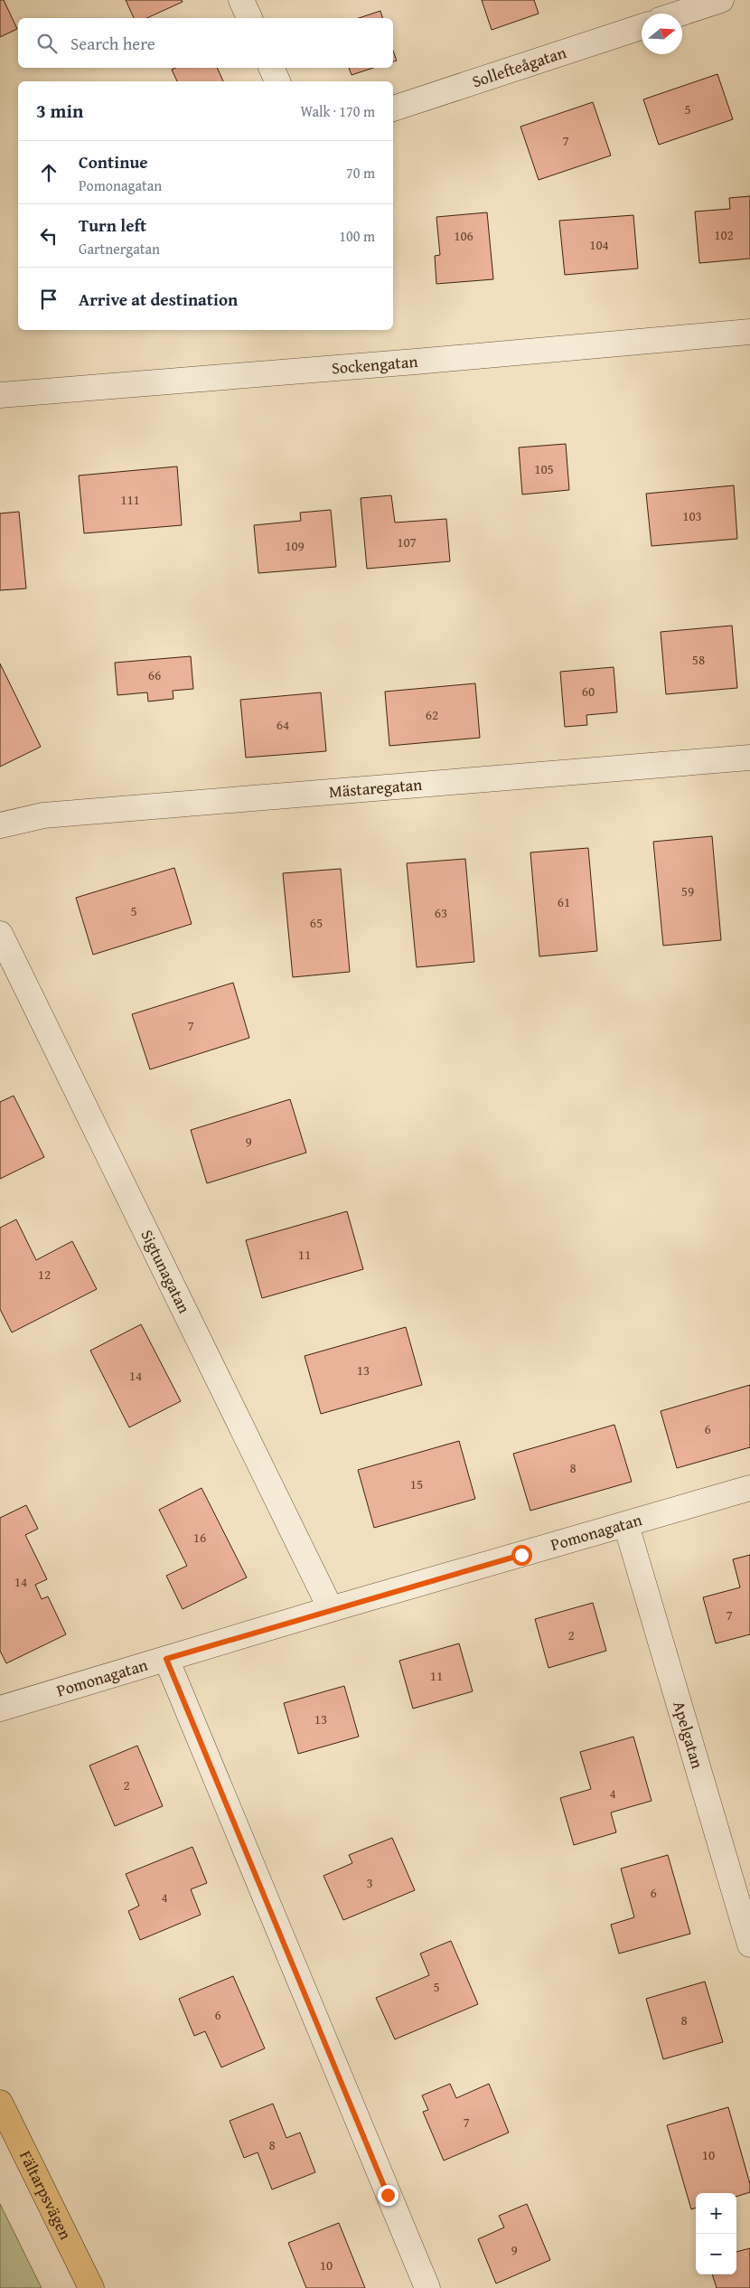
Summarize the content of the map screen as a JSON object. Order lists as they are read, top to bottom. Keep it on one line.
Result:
{"streets":{"main road":["Fältarpsvägen"],"street":["Sollefteågatan","Sockengatan","Mästaregatan","Sigtunagatan","Pomonagatan","Apelgatan"]},"crossings":[["Sigtunagatan","Pomonagatan"],["Pomonagatan","Apelgatan"]],"house_numbers":["5","7","102","106","104","105","111","103","107","109","58","66","60","62","64","59","61","5","63","65","7","9","11","12","13","14","6","8","15","16","14","7","2","11","13","2","4","3","6","4","5","6","8","7","8","10","9","10"],"north":"right","page":{"search":"Search here","heading":["3 min","Walk · 170 m"],"list":[["Continue","Pomonagatan","70 m"],["Turn left","Gartnergatan","100 m"],"Arrive at destination"],"map_buttons":["+","−"]}}
